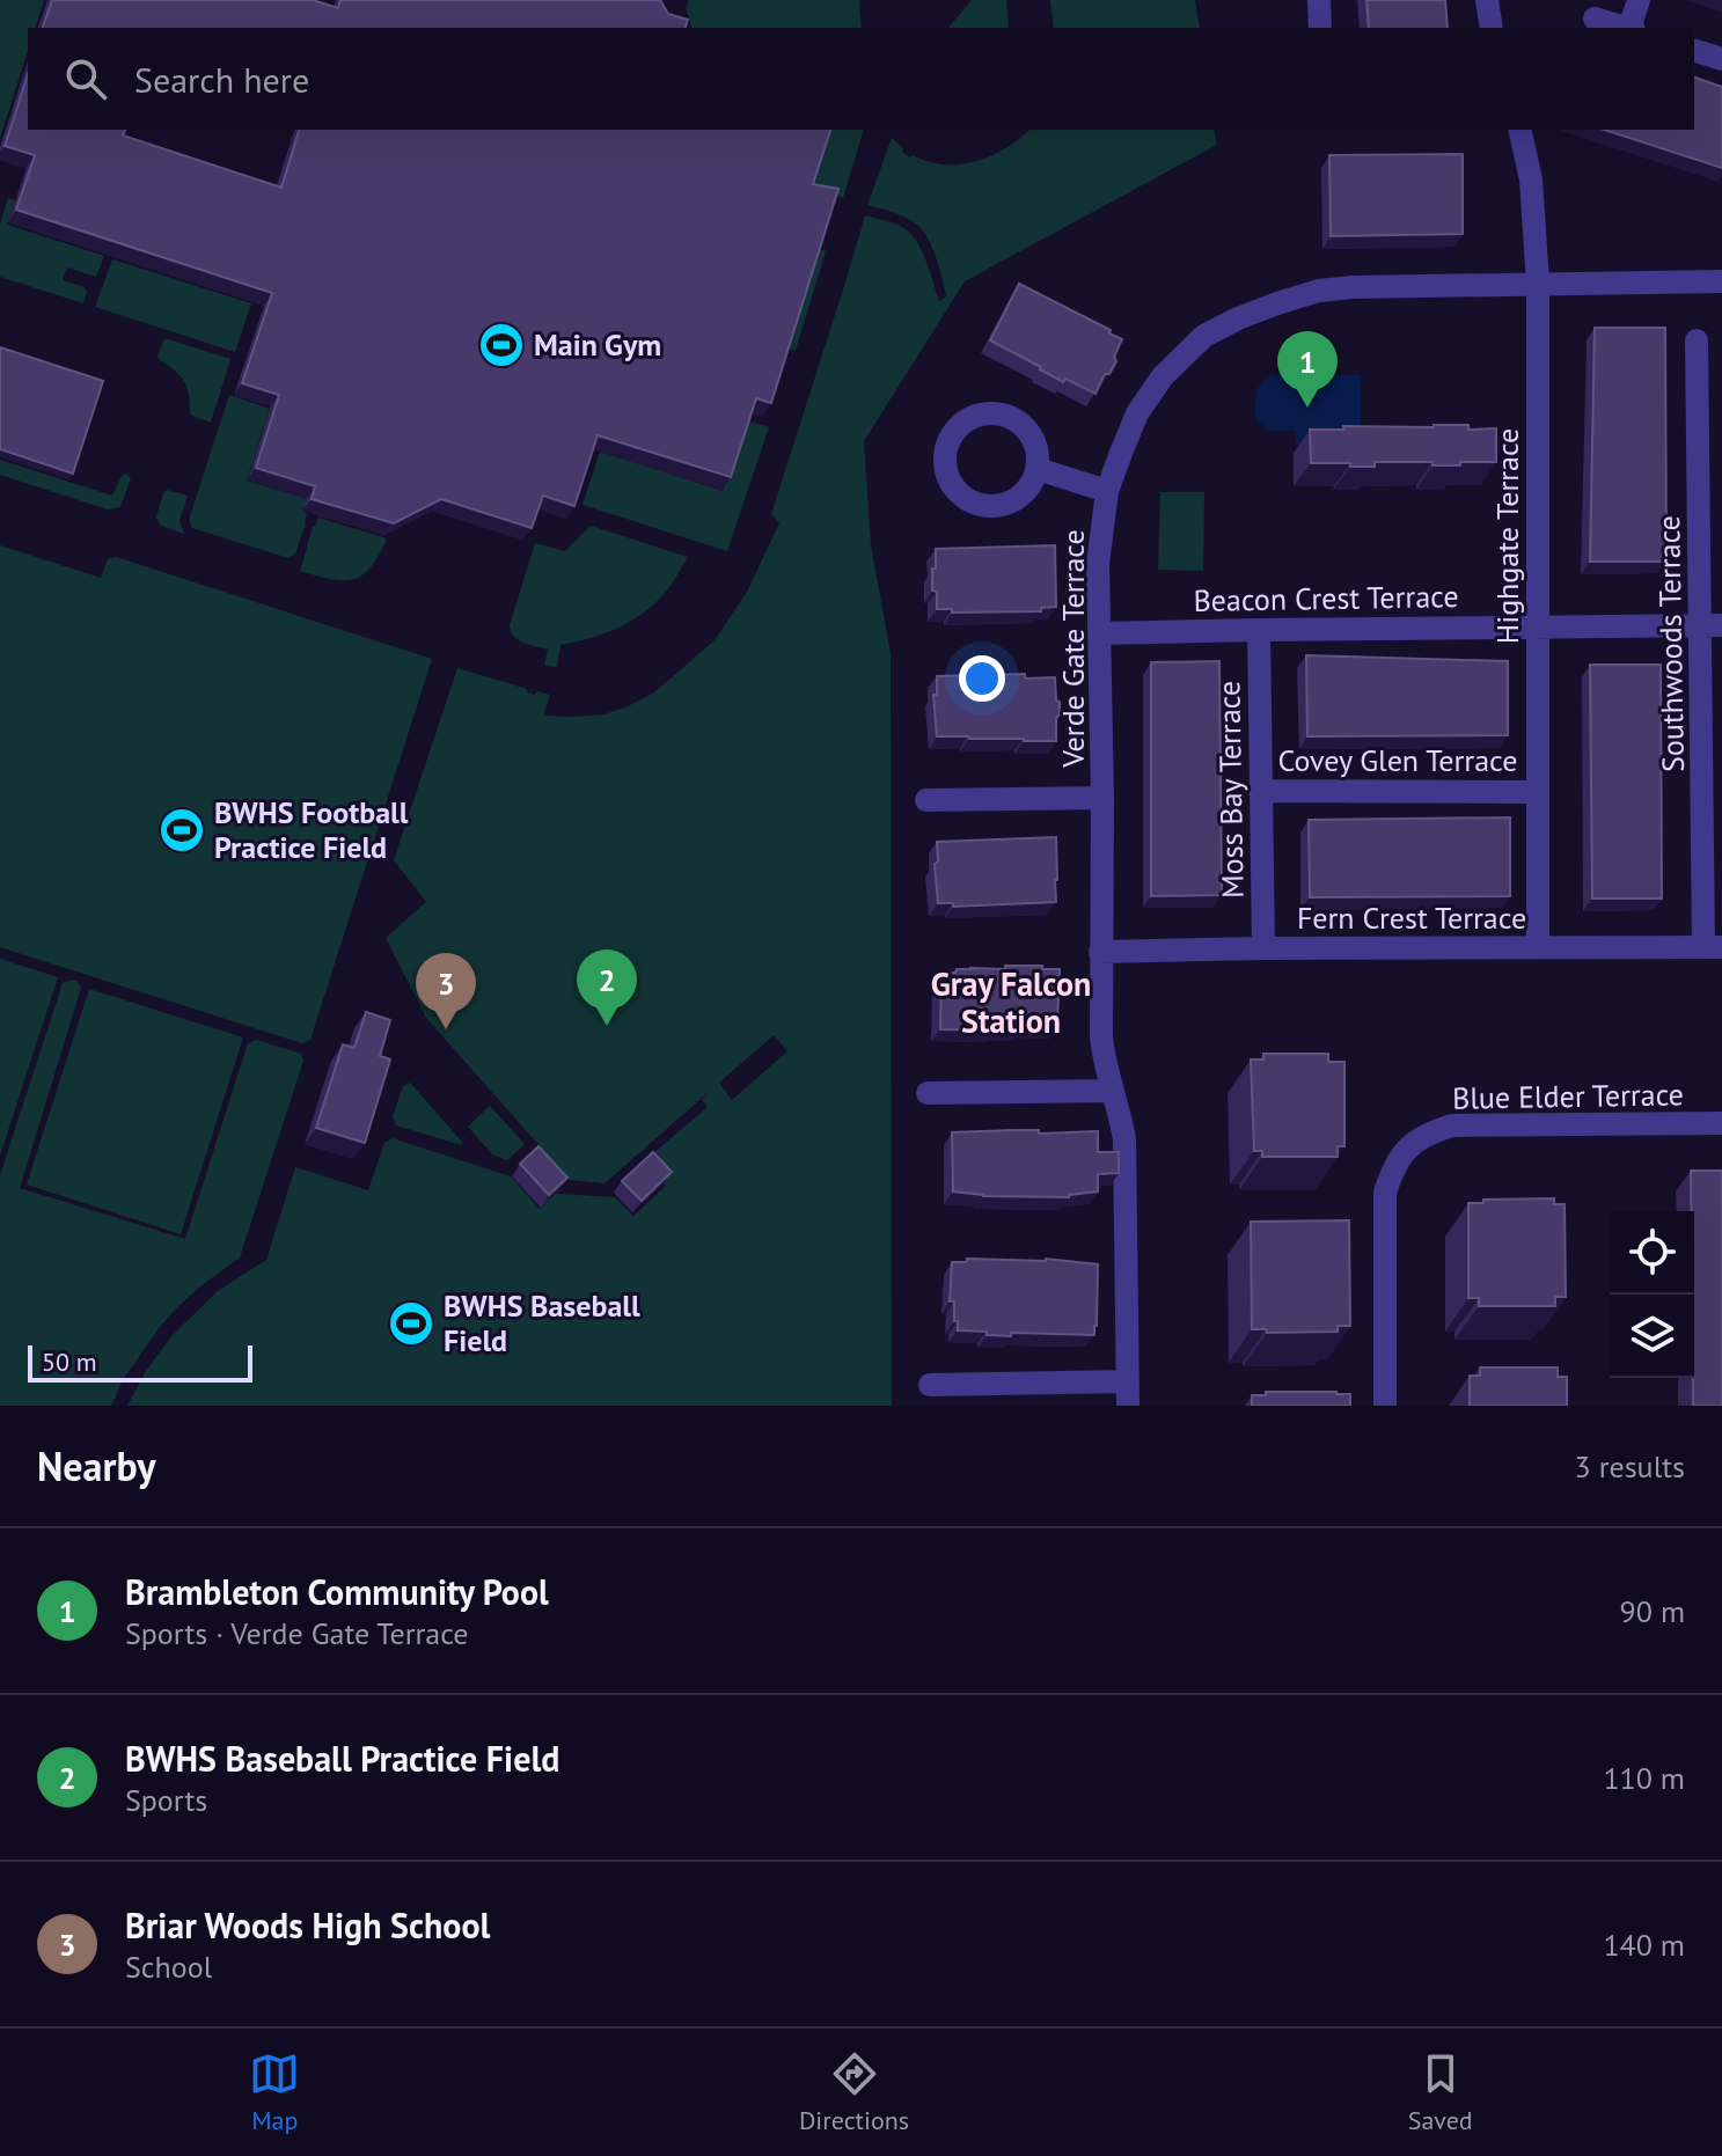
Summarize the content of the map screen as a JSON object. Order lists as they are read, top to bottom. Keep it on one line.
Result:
{"streets":{"street":["Highgate Terrace","Beacon Crest Terrace","Southwoods Terrace","Verde Gate Terrace","Covey Glen Terrace","Moss Bay Terrace","Fern Crest Terrace","Blue Elder Terrace"]},"crossings":[["Highgate Terrace","Beacon Crest Terrace"],["Highgate Terrace","Verde Gate Terrace"],["Highgate Terrace","Covey Glen Terrace"],["Highgate Terrace","Fern Crest Terrace"],["Beacon Crest Terrace","Southwoods Terrace"],["Beacon Crest Terrace","Verde Gate Terrace"],["Beacon Crest Terrace","Moss Bay Terrace"],["Southwoods Terrace","Fern Crest Terrace"],["Verde Gate Terrace","Fern Crest Terrace"],["Covey Glen Terrace","Moss Bay Terrace"],["Moss Bay Terrace","Fern Crest Terrace"]],"districts":["Gray Falcon Station"],"places":{"sports":["Main Gym","BWHS Football Practice Field","BWHS Baseball Field"]},"scale_bar":"50 m","page":{"search":"Search here","pins":["1","2","3"],"scale":"50 m","heading":["Nearby","3 results"],"list":[{"mark":"1","name":"Brambleton Community Pool","note":"Sports · Verde Gate Terrace","value":"90 m"},{"mark":"2","name":"BWHS Baseball Practice Field","note":"Sports","value":"110 m"},{"mark":"3","name":"Briar Woods High School","note":"School","value":"140 m"}],"nav":["Map","Directions","Saved"]}}
